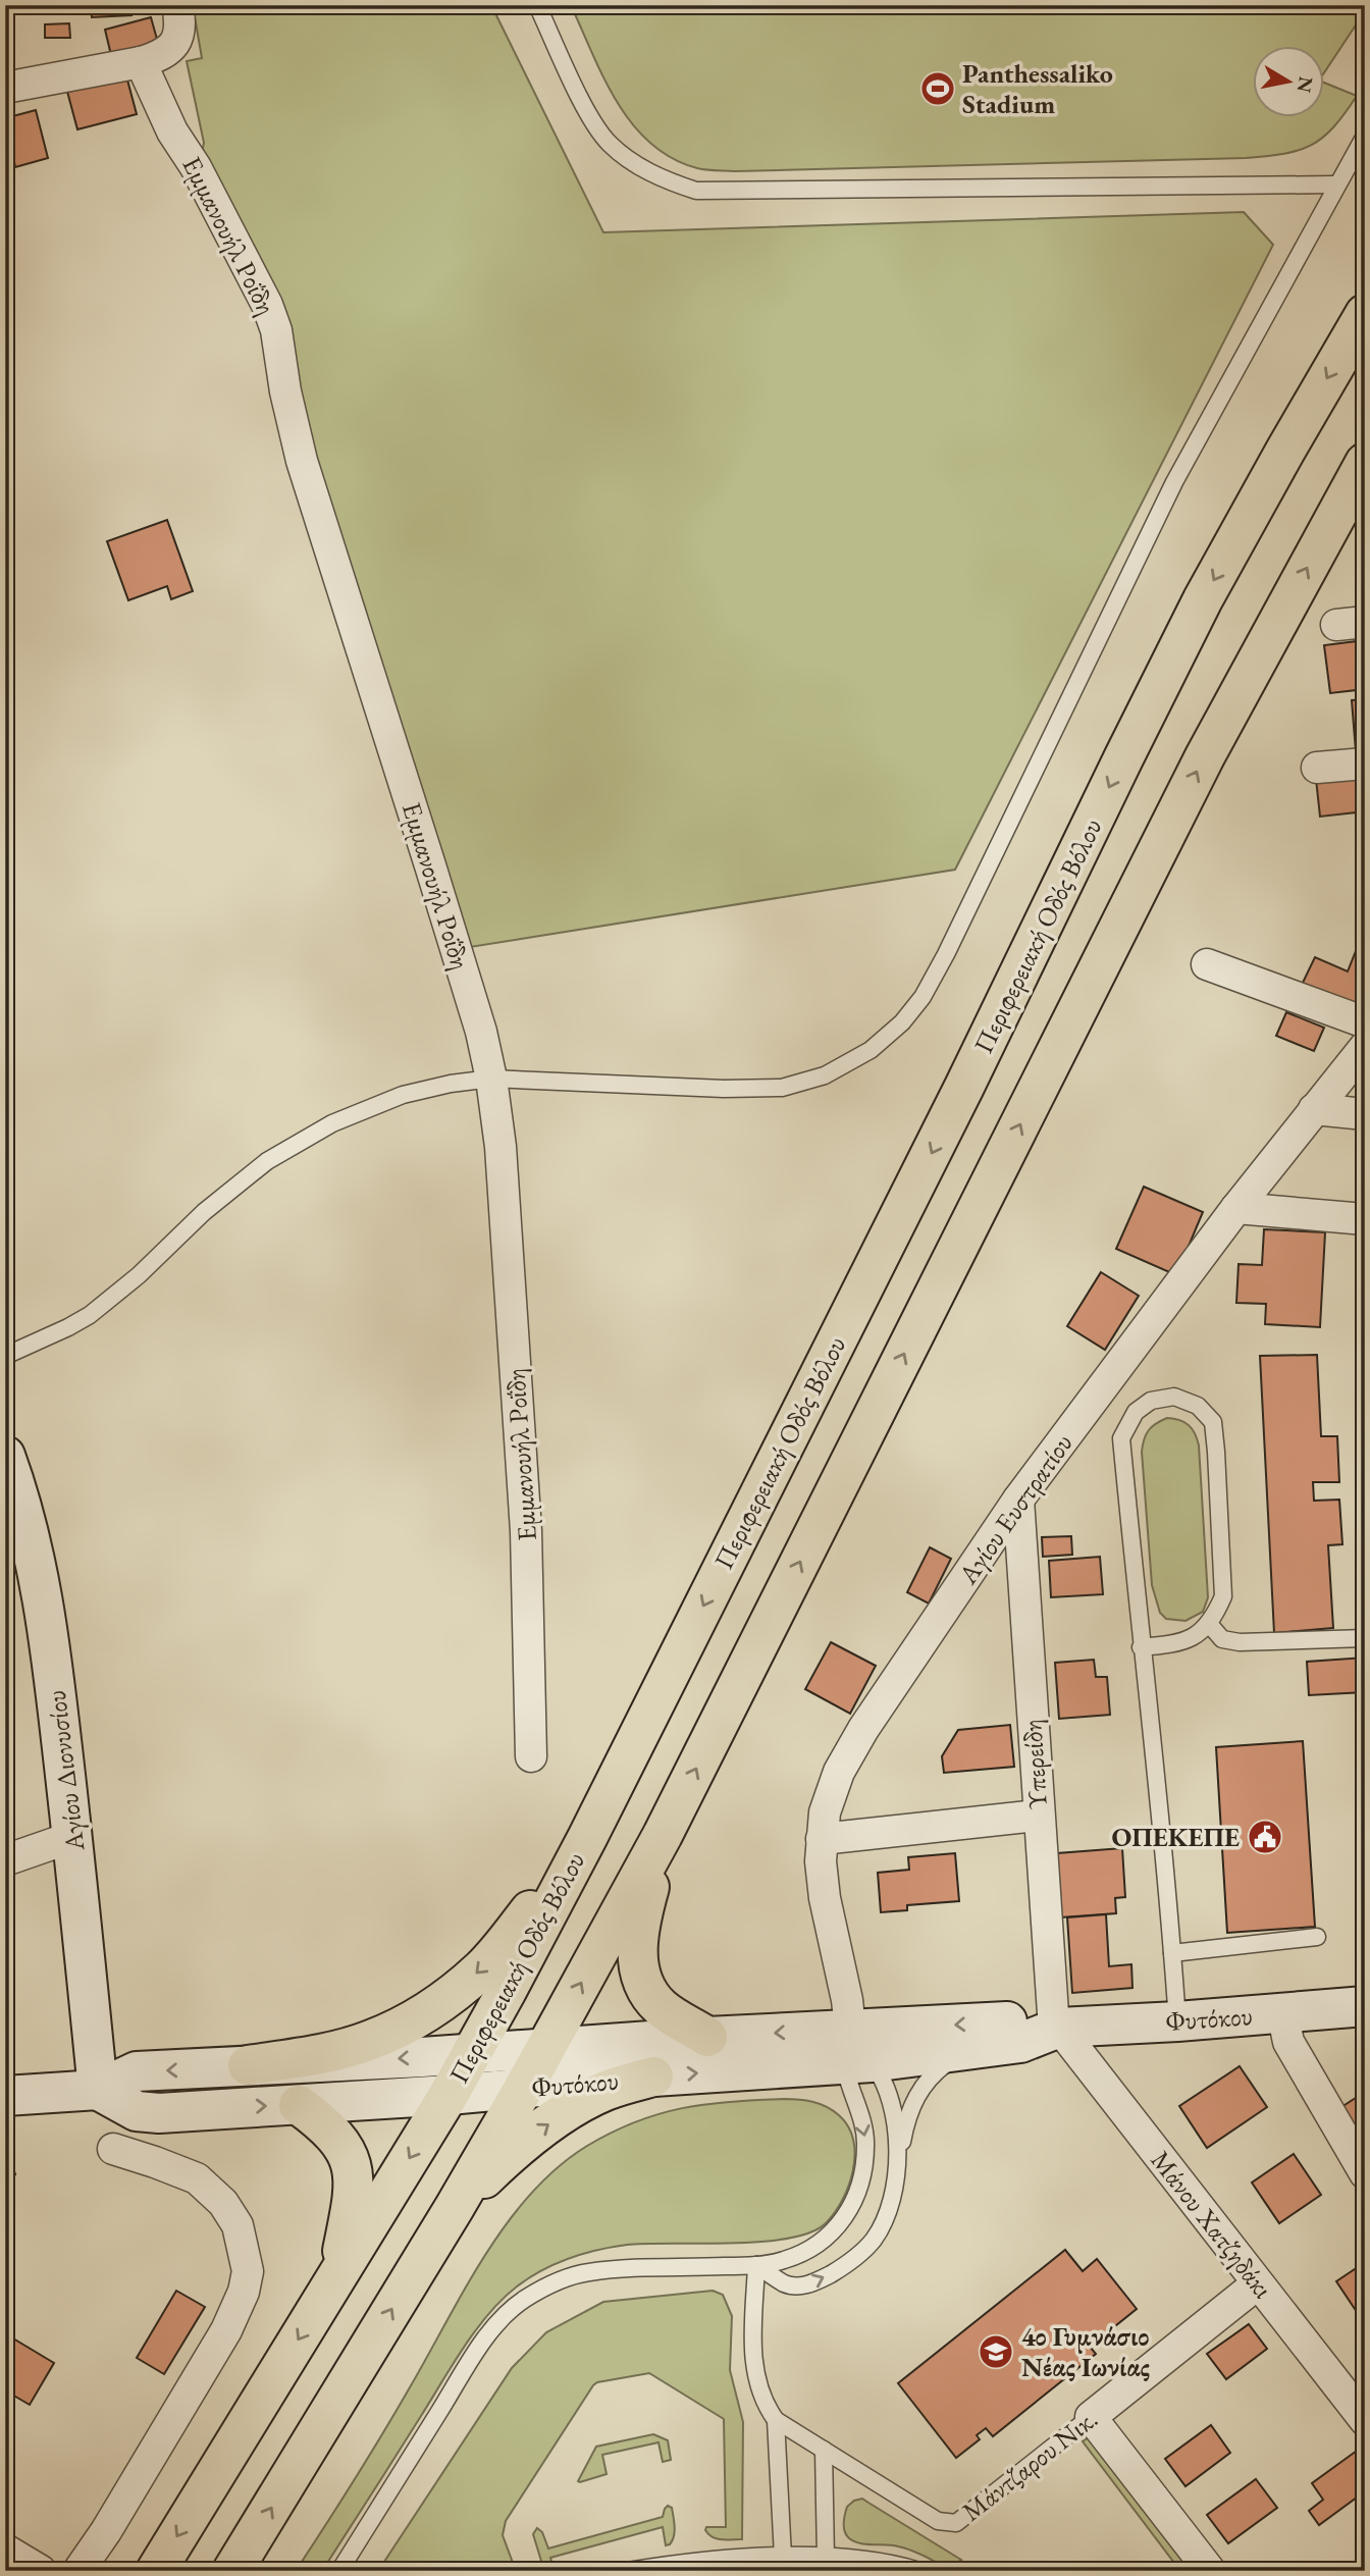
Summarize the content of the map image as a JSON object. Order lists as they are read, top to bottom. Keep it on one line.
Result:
{"streets":{"main road":["Περιφερειακή Οδός Βόλου","Αγίου Διονυσίου","Φυτόκου"],"street":["Εμμανουήλ Ροΐδη","Αγίου Ευστρατίου","Υπερείδη","Μάνου Χατζηδάκι","Μάντζαρου Νικ."]},"crossings":[["Περιφερειακή Οδός Βόλου","Φυτόκου"],["Αγίου Ευστρατίου","Υπερείδη"],["Αγίου Ευστρατίου","Φυτόκου"],["Υπερείδη","Φυτόκου"],["Υπερείδη","Μάνου Χατζηδάκι"],["Αγίου Διονυσίου","Φυτόκου"],["Φυτόκου","Μάνου Χατζηδάκι"],["Μάνου Χατζηδάκι","Μάντζαρου Νικ."]],"places":{"sports":["Panthessaliko Stadium"],"public building":["ΟΠΕΚΕΠΕ"],"school or university":["4ο Γυμνάσιο Νέας Ιωνίας"]},"north":"right"}
